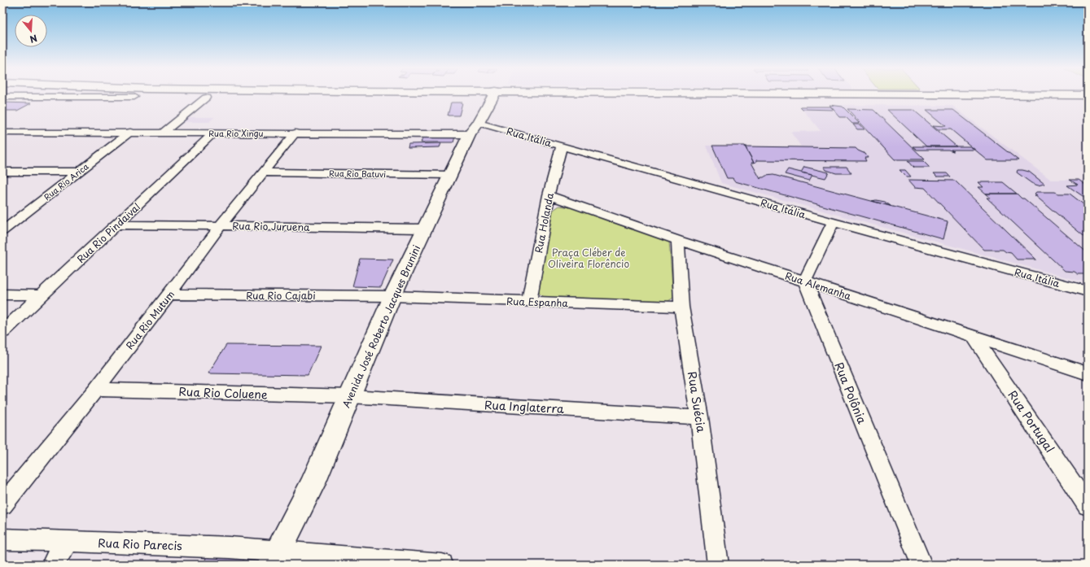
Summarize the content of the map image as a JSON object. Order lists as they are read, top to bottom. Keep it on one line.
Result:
{"streets":{"main road":["Avenida José Roberto Jacques Brunini"],"street":["Rua Rio Xingu","Rua Itália","Rua Rio Batuvi","Rua Rio Arica","Rua Holanda","Rua Rio Juruena","Rua Rio Pindaival","Rua Alemanha","Rua Rio Cajabi","Rua Espanha","Rua Rio Mutum","Rua Rio Coluene","Rua Polônia","Rua Suécia","Rua Inglaterra","Rua Portugal","Rua Rio Parecis"]},"crossings":[["Rua Rio Xingu","Rua Itália"],["Rua Rio Xingu","Rua Rio Arica"],["Rua Rio Xingu","Rua Rio Pindaival"],["Rua Rio Xingu","Rua Rio Mutum"],["Rua Rio Xingu","Avenida José Roberto Jacques Brunini"],["Rua Itália","Rua Holanda"],["Rua Itália","Avenida José Roberto Jacques Brunini"],["Rua Rio Batuvi","Rua Rio Mutum"],["Rua Rio Batuvi","Avenida José Roberto Jacques Brunini"],["Rua Holanda","Rua Alemanha"],["Rua Holanda","Rua Espanha"],["Rua Rio Juruena","Rua Rio Pindaival"],["Rua Rio Juruena","Rua Rio Mutum"],["Rua Rio Juruena","Avenida José Roberto Jacques Brunini"],["Rua Alemanha","Rua Polônia"],["Rua Alemanha","Rua Suécia"],["Rua Alemanha","Rua Portugal"],["Rua Rio Cajabi","Rua Espanha"],["Rua Rio Cajabi","Rua Rio Mutum"],["Rua Rio Cajabi","Avenida José Roberto Jacques Brunini"],["Rua Espanha","Avenida José Roberto Jacques Brunini"],["Rua Espanha","Rua Suécia"],["Rua Rio Mutum","Rua Rio Coluene"],["Avenida José Roberto Jacques Brunini","Rua Rio Coluene"],["Avenida José Roberto Jacques Brunini","Rua Inglaterra"],["Avenida José Roberto Jacques Brunini","Rua Rio Parecis"],["Rua Rio Coluene","Rua Inglaterra"],["Rua Suécia","Rua Inglaterra"]],"parks":["Praça Cléber de Oliveira Florêncio"],"north":"bottom"}
